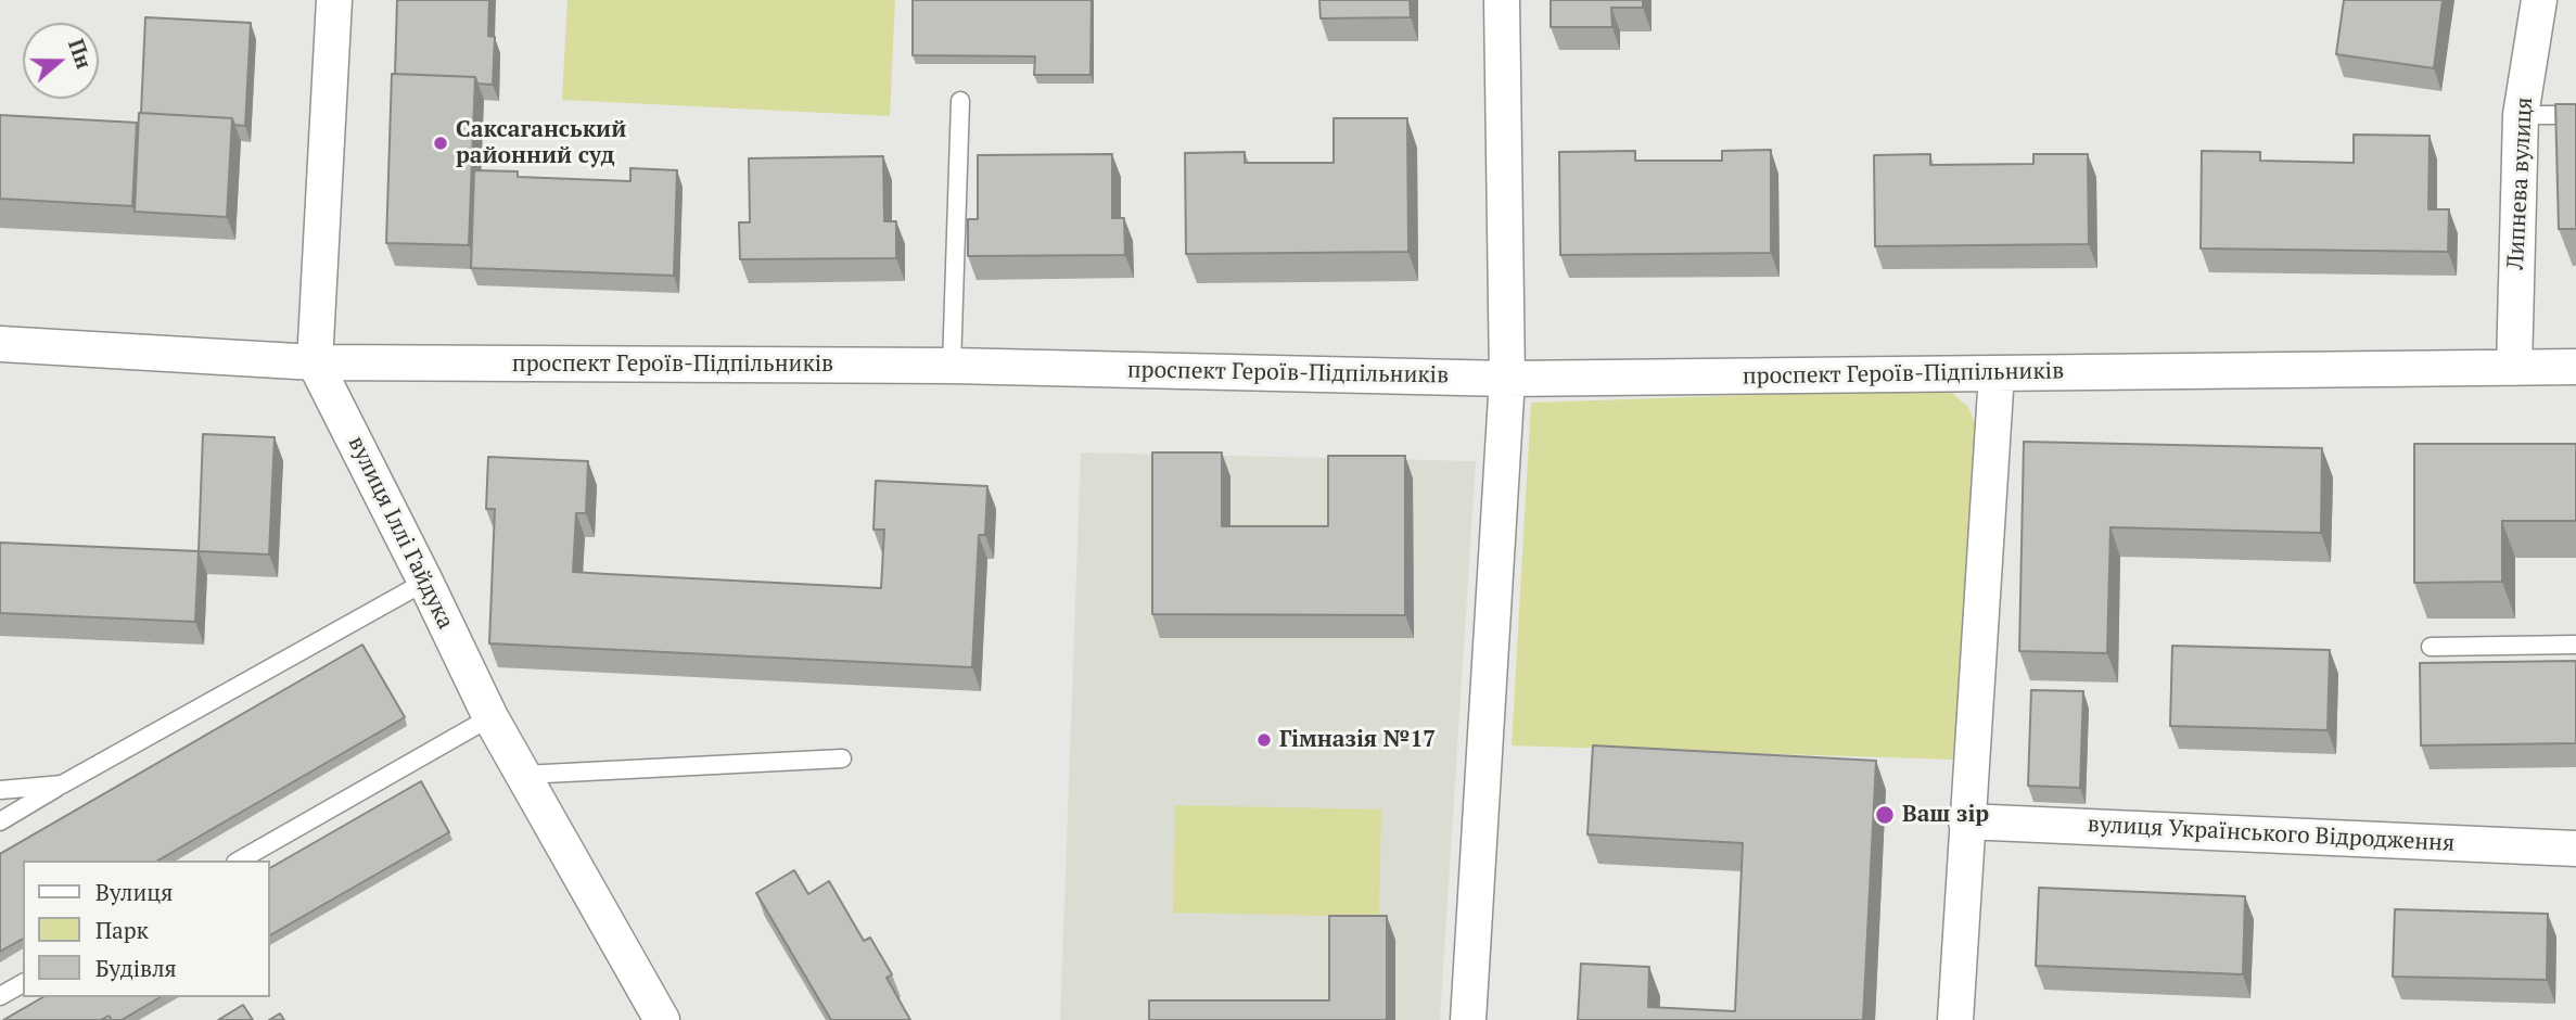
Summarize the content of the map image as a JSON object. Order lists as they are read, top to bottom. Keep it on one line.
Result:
{"streets":{"street":["Липнева вулиця","проспект Героїв-Підпільників","вулиця Іллі Гайдука","вулиця Українського Відродження"]},"crossings":[["Липнева вулиця","проспект Героїв-Підпільників"],["проспект Героїв-Підпільників","вулиця Іллі Гайдука"]],"places":["Саксаганський районний суд","Гімназія №17","Ваш зір"],"legend":["Вулиця","Парк","Будівля"],"north":"right"}
